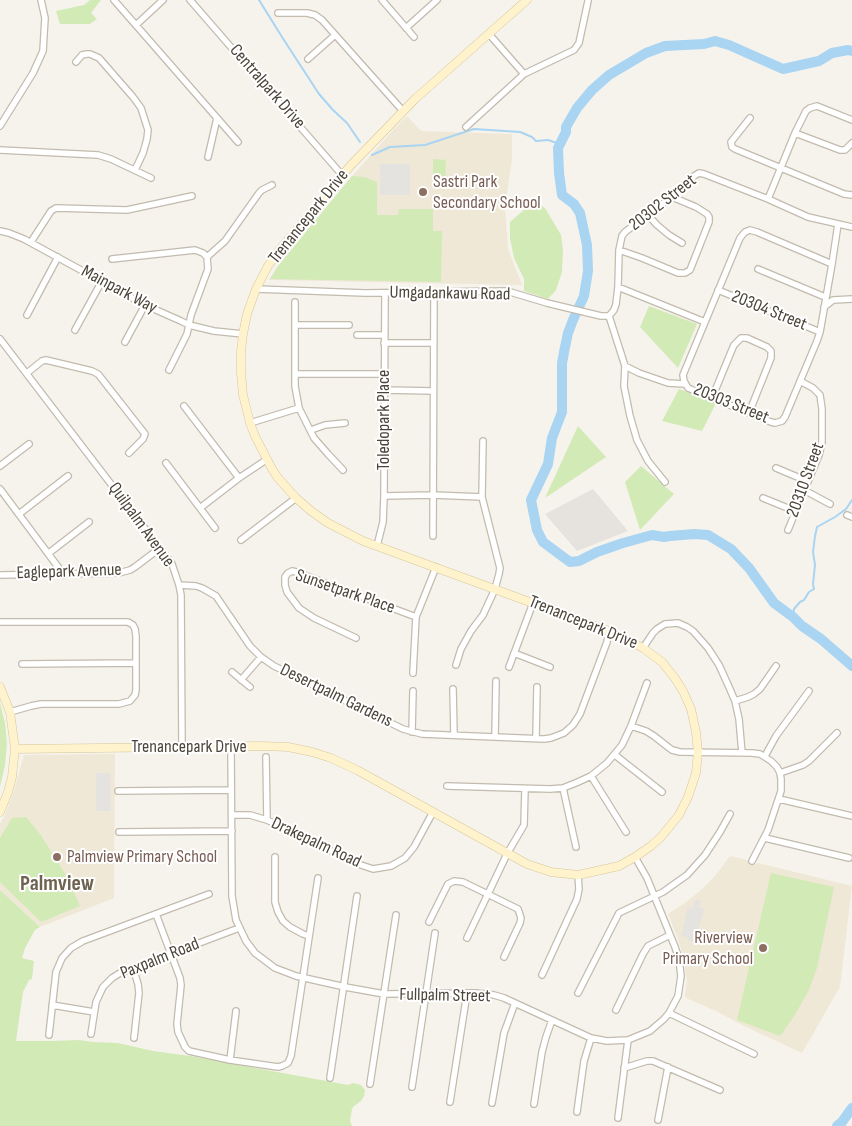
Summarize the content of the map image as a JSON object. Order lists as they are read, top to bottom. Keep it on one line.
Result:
{"streets":{"street":["Centralpark Drive","20302 Street","Trenancepark Drive","Mainpark Way","Umgadankawu Road","20304 Street","20303 Street","Toledopark Place","20310 Street","Quilpalm Avenue","Eaglepark Avenue","Sunsetpark Place","Desertpalm Gardens","Drakepalm Road","Paxpalm Road","Fullpalm Street"]},"crossings":[["Centralpark Drive","Trenancepark Drive"],["20302 Street","20303 Street"],["Trenancepark Drive","Mainpark Way"],["Trenancepark Drive","Umgadankawu Road"],["Trenancepark Drive","Toledopark Place"],["Trenancepark Drive","Quilpalm Avenue"],["Trenancepark Drive","Desertpalm Gardens"],["Trenancepark Drive","Drakepalm Road"],["Trenancepark Drive","Fullpalm Street"],["Umgadankawu Road","Toledopark Place"],["20304 Street","20303 Street"],["20303 Street","20310 Street"],["Quilpalm Avenue","Eaglepark Avenue"],["Quilpalm Avenue","Desertpalm Gardens"],["Drakepalm Road","Fullpalm Street"],["Paxpalm Road","Fullpalm Street"]],"districts":["Palmview"],"places":["Sastri Park Secondary School","Palmview Primary School","Riverview Primary School"]}
